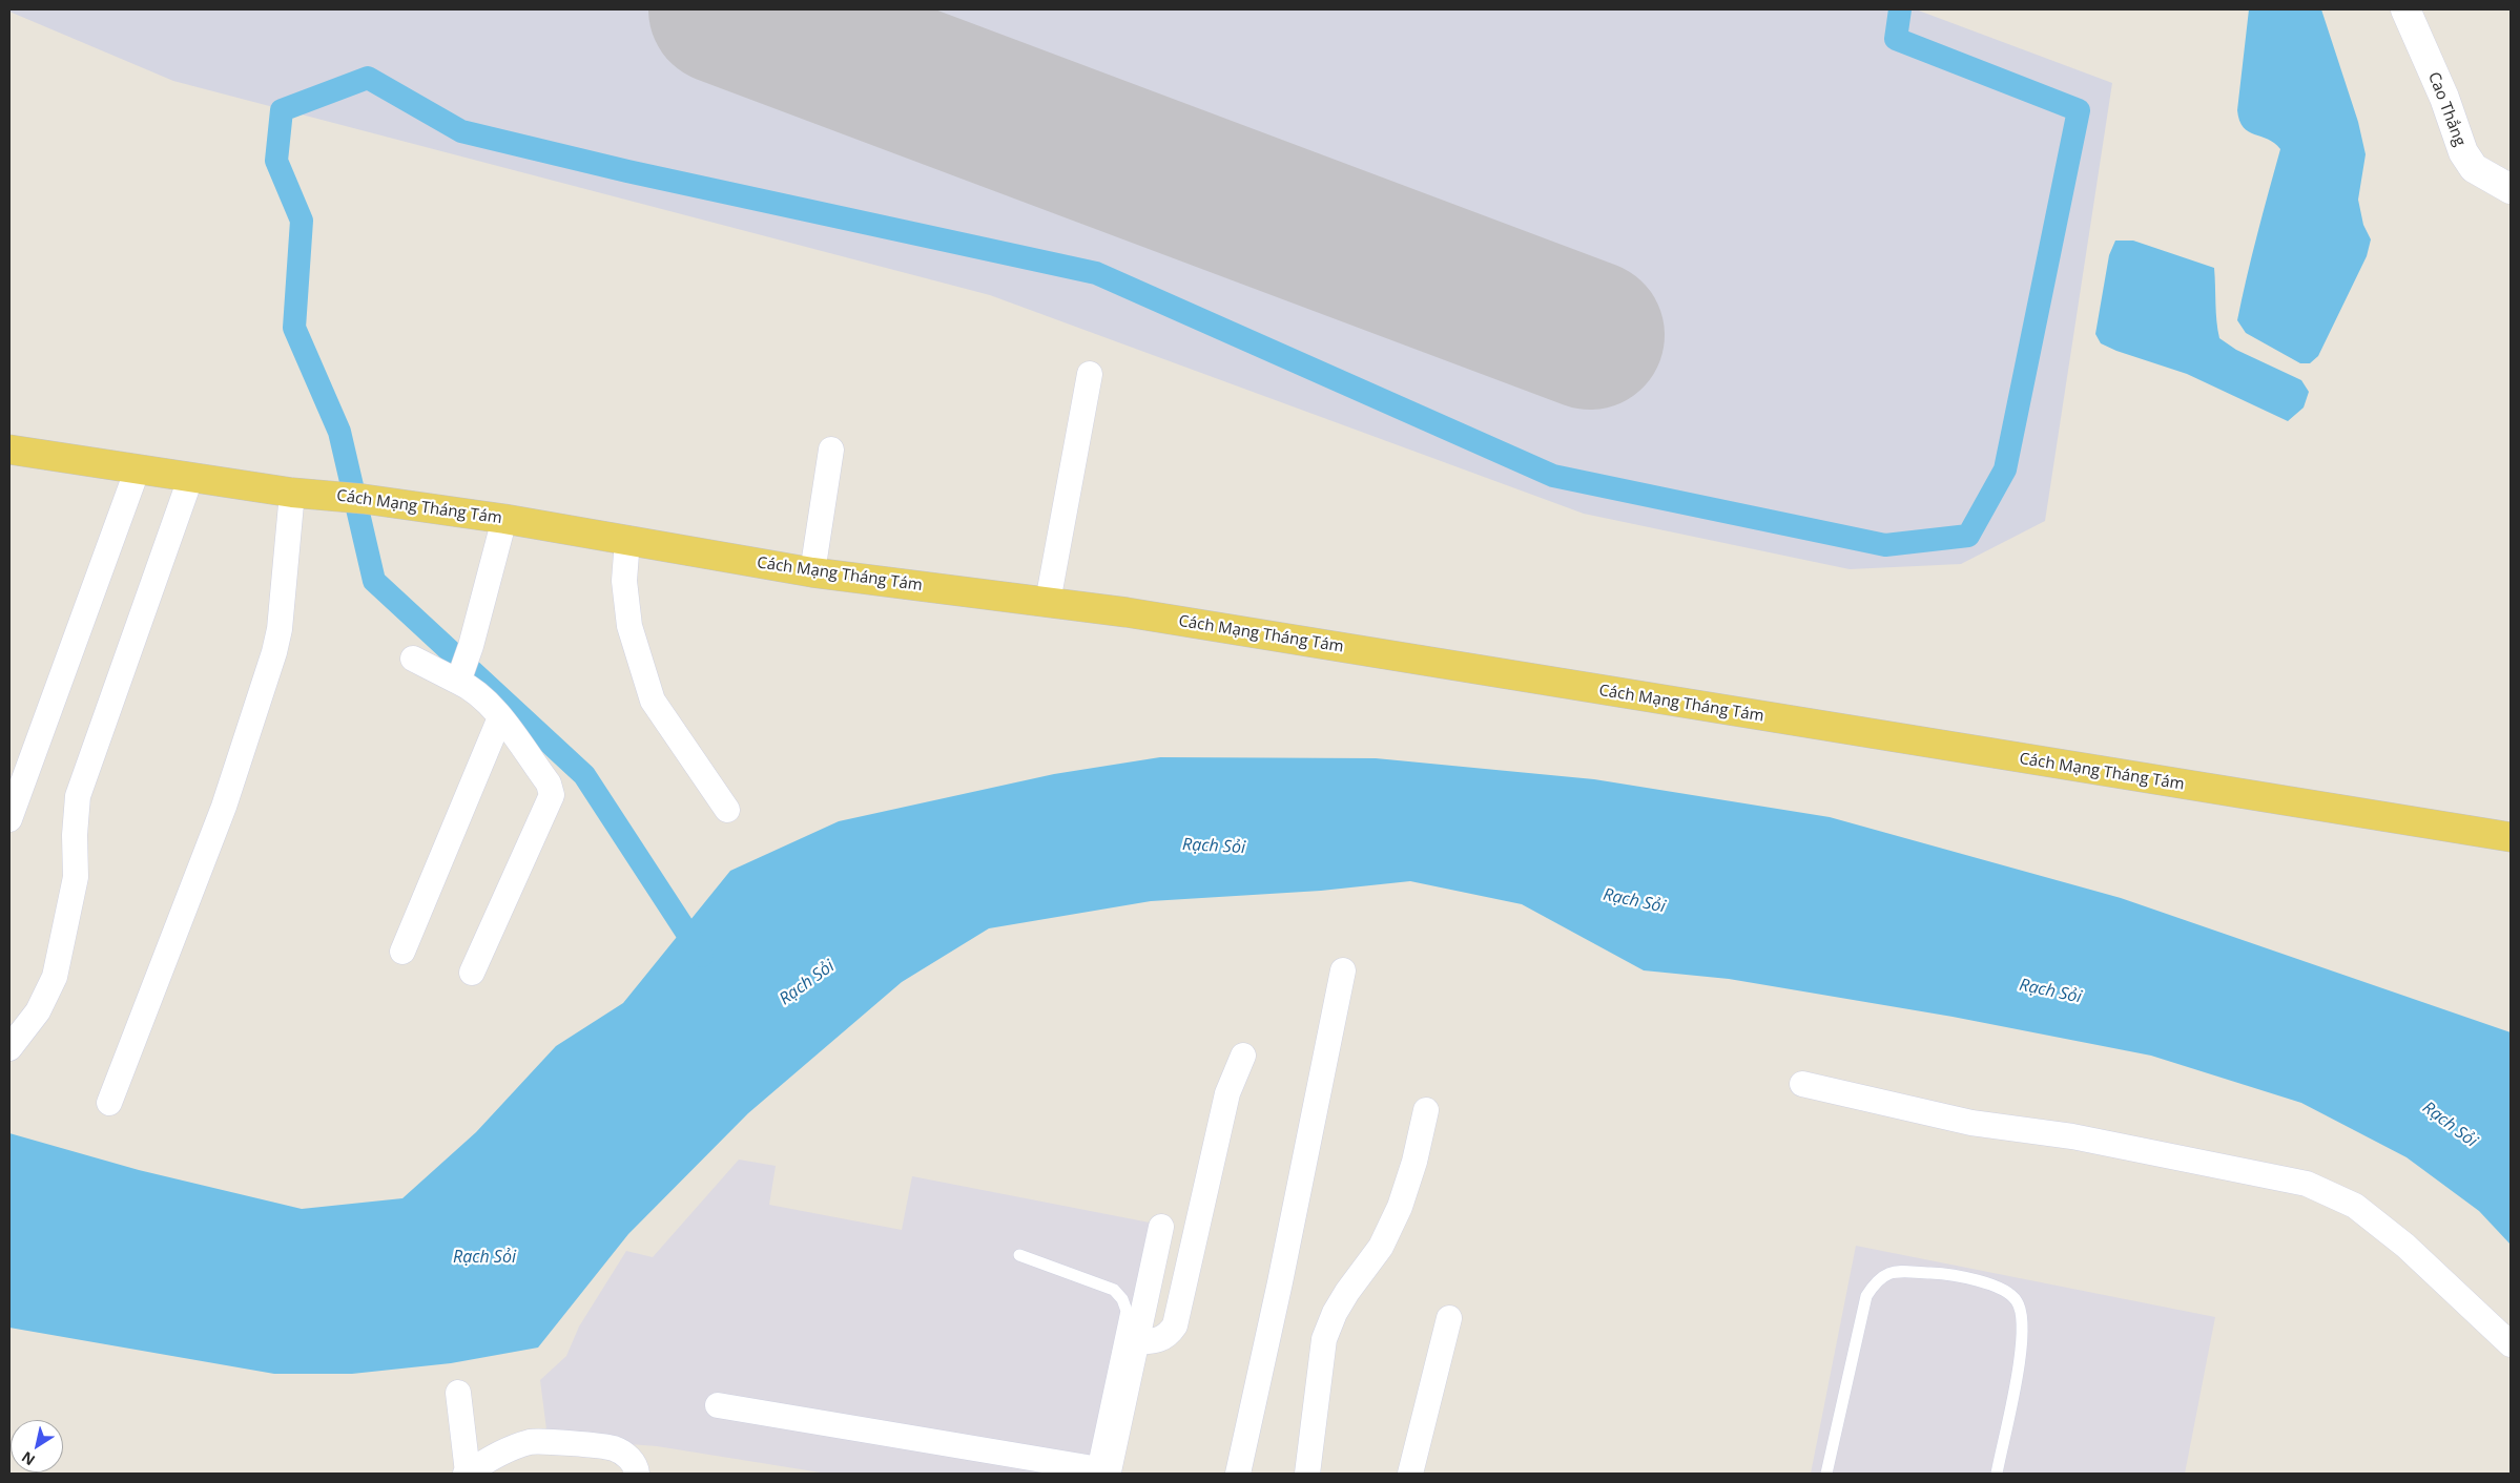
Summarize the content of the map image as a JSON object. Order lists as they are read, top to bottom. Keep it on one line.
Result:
{"streets":{"main road":["Cách Mạng Tháng Tám"],"street":["Cao Thắng"]},"water":["Rạch Sỏi"],"north":"bottom left"}
